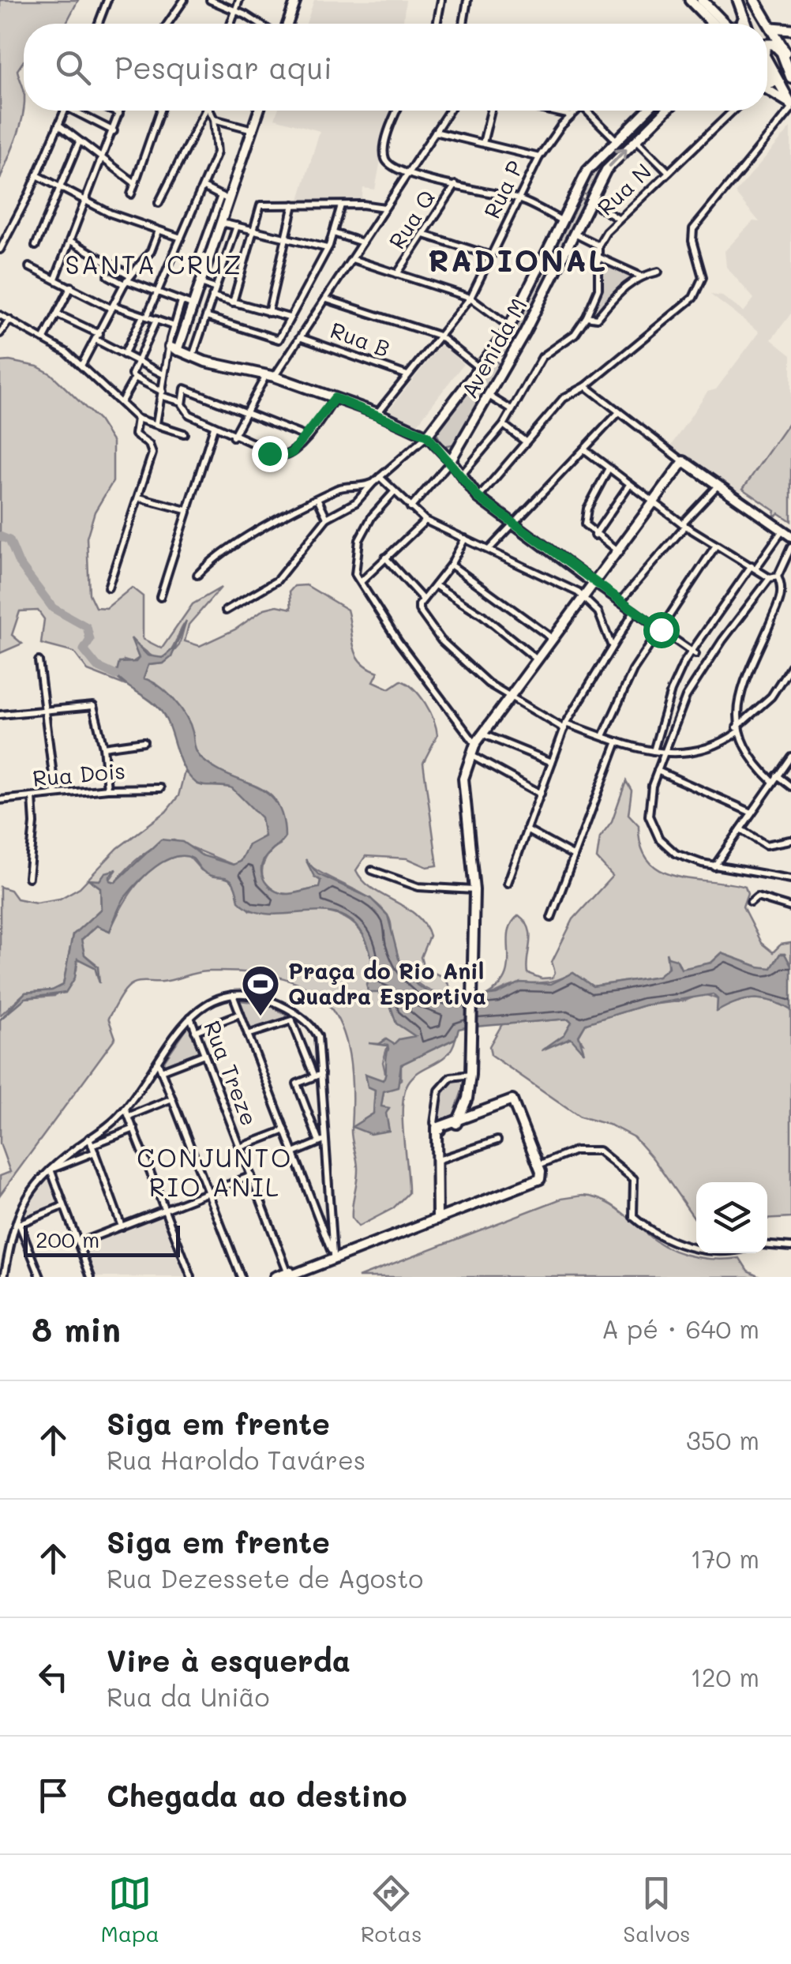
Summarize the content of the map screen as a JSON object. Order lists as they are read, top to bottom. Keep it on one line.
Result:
{"streets":{"street":["Rua P","Rua N","Rua Q","Rua B","Avenida M","Rua Dois","Rua Treze"]},"crossings":[["Rua P","Rua B"]],"districts":["RADIONAL","SANTA CRUZ","CONJUNTO RIO ANIL"],"places":{"sports":["Praça do Rio Anil Quadra Esportiva"]},"scale_bar":"200 m","page":{"search":"Pesquisar aqui","scale":"200 m","heading":["8 min","A pé · 640 m"],"list":[["Siga em frente","Rua Haroldo Taváres","350 m"],["Siga em frente","Rua Dezessete de Agosto","170 m"],["Vire à esquerda","Rua da União","120 m"],"Chegada ao destino"],"nav":["Mapa","Rotas","Salvos"]}}
